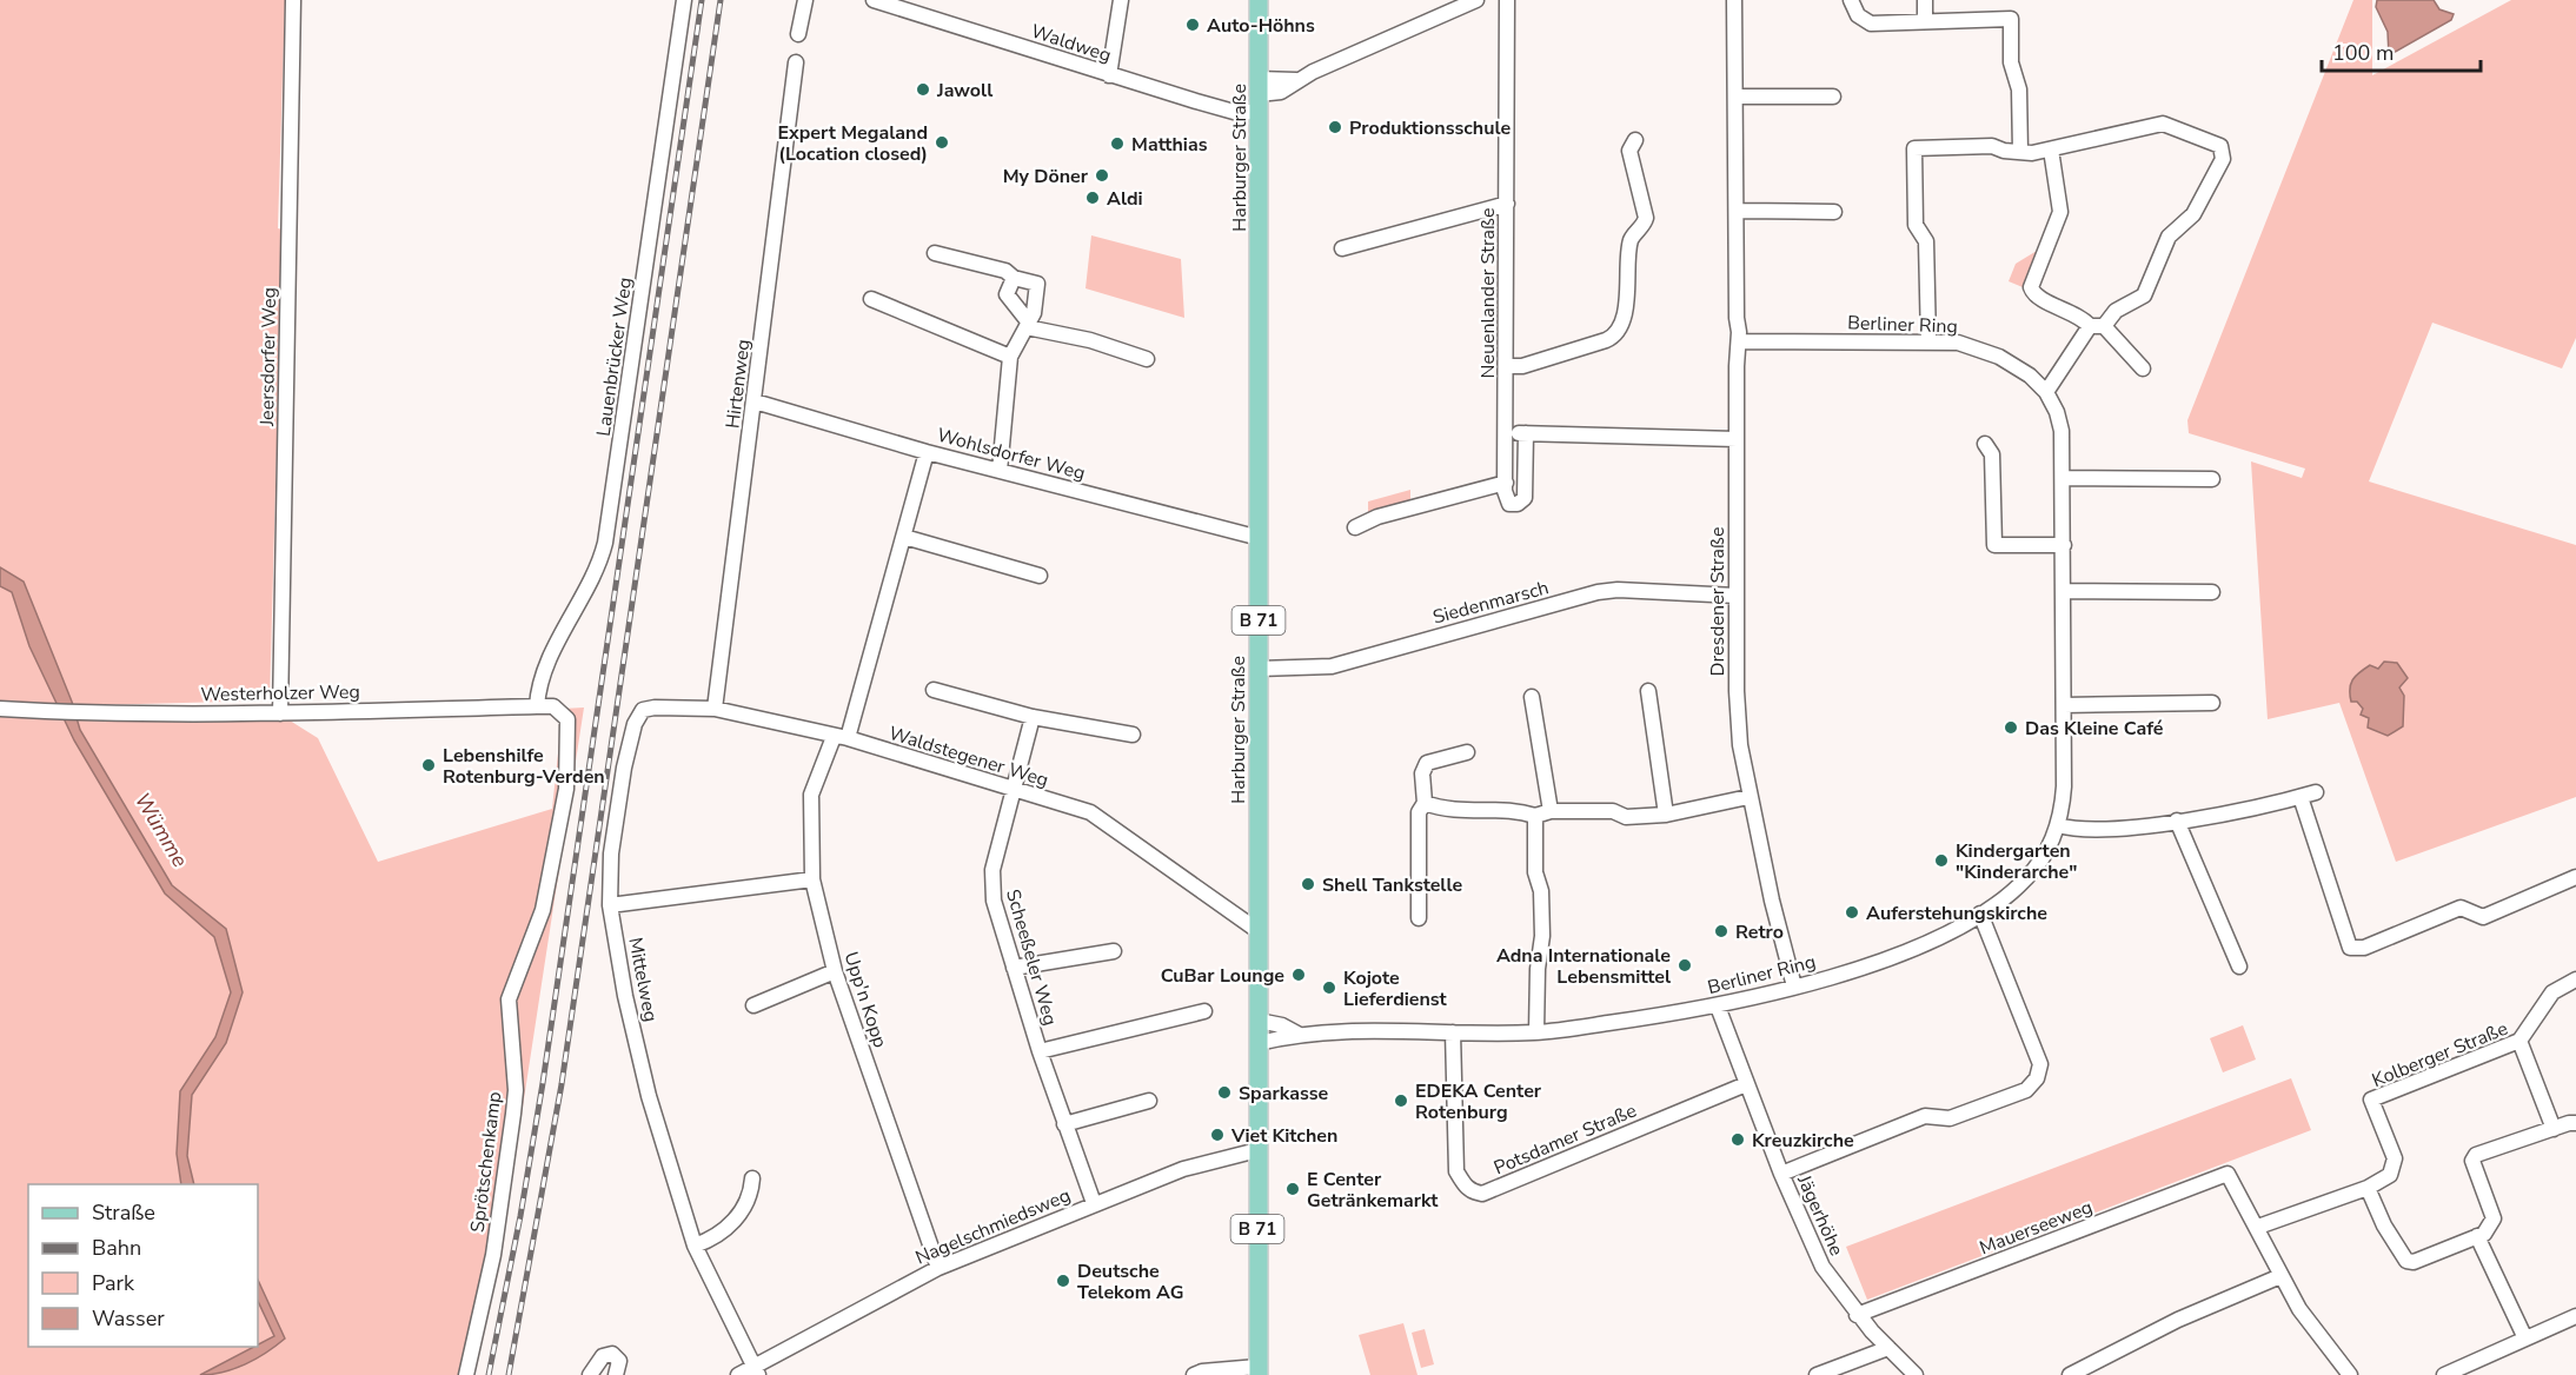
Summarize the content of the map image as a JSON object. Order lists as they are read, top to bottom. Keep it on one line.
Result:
{"streets":{"main road":["Harburger Straße","B 71"],"street":["Waldweg","Neuenlander Straße","Berliner Ring","Jeersdorfer Weg","Lauenbrücker Weg","Hirtenweg","Wohlsdorfer Weg","Siedenmarsch","Dresdener Straße","Westerholzer Weg","Waldstegener Weg","Scheeßeler Weg","Mittelweg","Upp'n Kopp","Kolberger Straße","Potsdamer Straße","Sprötschenkamp","Jägerhöhe","Nagelschmiedsweg","Mauerseeweg"]},"crossings":[["Waldweg","Harburger Straße"],["Harburger Straße","Berliner Ring"],["Harburger Straße","Wohlsdorfer Weg"],["Harburger Straße","Siedenmarsch"],["Harburger Straße","Waldstegener Weg"],["Harburger Straße","Nagelschmiedsweg"],["Berliner Ring","Dresdener Straße"],["Berliner Ring","Potsdamer Straße"],["Berliner Ring","Jägerhöhe"],["Jeersdorfer Weg","Westerholzer Weg"],["Lauenbrücker Weg","Westerholzer Weg"],["Hirtenweg","Wohlsdorfer Weg"],["Hirtenweg","Waldstegener Weg"],["Wohlsdorfer Weg","Upp'n Kopp"],["Siedenmarsch","Dresdener Straße"],["Westerholzer Weg","Sprötschenkamp"],["Waldstegener Weg","Scheeßeler Weg"],["Waldstegener Weg","Mittelweg"],["Waldstegener Weg","Upp'n Kopp"],["Scheeßeler Weg","Nagelschmiedsweg"],["Mittelweg","Nagelschmiedsweg"],["Upp'n Kopp","Nagelschmiedsweg"],["Kolberger Straße","Mauerseeweg"],["Potsdamer Straße","Jägerhöhe"],["Jägerhöhe","Mauerseeweg"]],"water":["Wümme"],"places":["Auto-Höhns","Jawoll","Produktionsschule","Expert Megaland (Location closed)","Matthias","My Döner","Aldi","Das Kleine Café","Lebenshilfe Rotenburg-Verden","Kindergarten \"Kinderarche\"","Shell Tankstelle","Auferstehungskirche","Retro","Adna Internationale Lebensmittel","CuBar Lounge","Kojote Lieferdienst","Sparkasse","EDEKA Center Rotenburg","Viet Kitchen","Kreuzkirche","E Center Getränkemarkt","Deutsche Telekom AG"],"legend":["Straße","Bahn","Park","Wasser"],"scale_bar":"100 m"}
